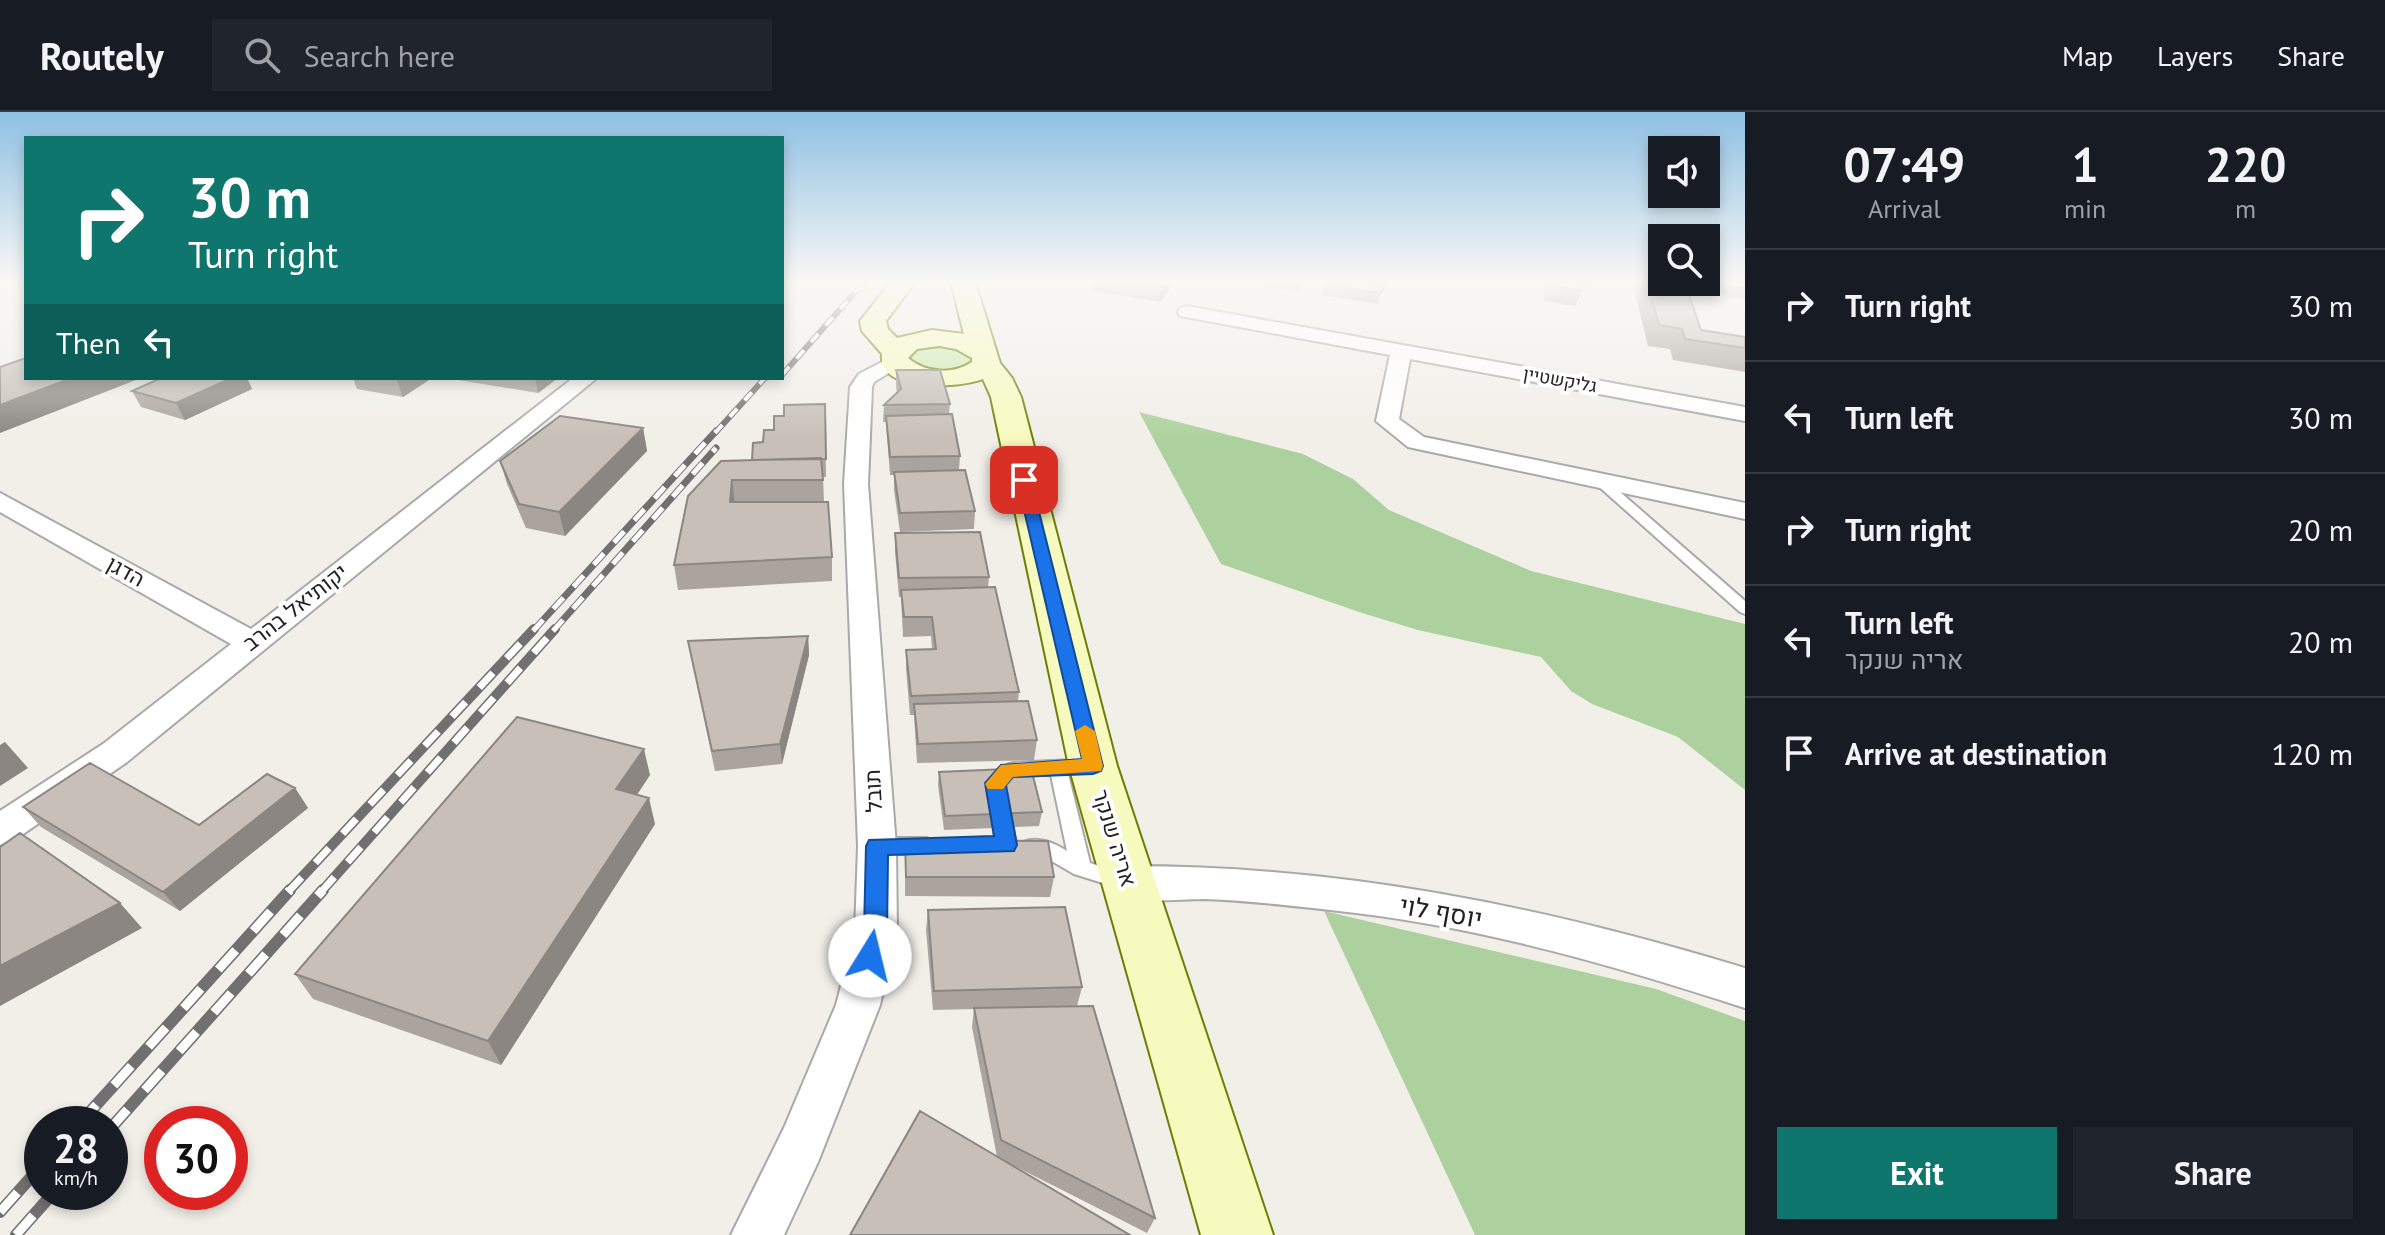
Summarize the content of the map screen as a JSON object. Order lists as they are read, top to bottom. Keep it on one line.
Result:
{"streets":{"street":["גליקשטיין","הדגן","יקותיאל בהרב","תובל","אריה שנקר","יוסף לוי"]},"crossings":[["הדגן","יקותיאל בהרב"],["אריה שנקר","יוסף לוי"]],"page":{"header":"Routely","search":"Search here","nav":["Map","Layers","Share"],"eta":["07:49","Arrival","1","min","220","m"],"turn":["30 m","Turn right"],"list":[{"name":"Turn right","value":"30 m"},{"name":"Turn left","value":"30 m"},{"name":"Turn right","value":"20 m"},{"name":"Turn left","note":"אריה שנקר","value":"20 m"},{"name":"Arrive at destination","value":"120 m"}],"then":"Then","speed":"28 km/h","limit":"30","buttons":["Exit","Share"]}}
